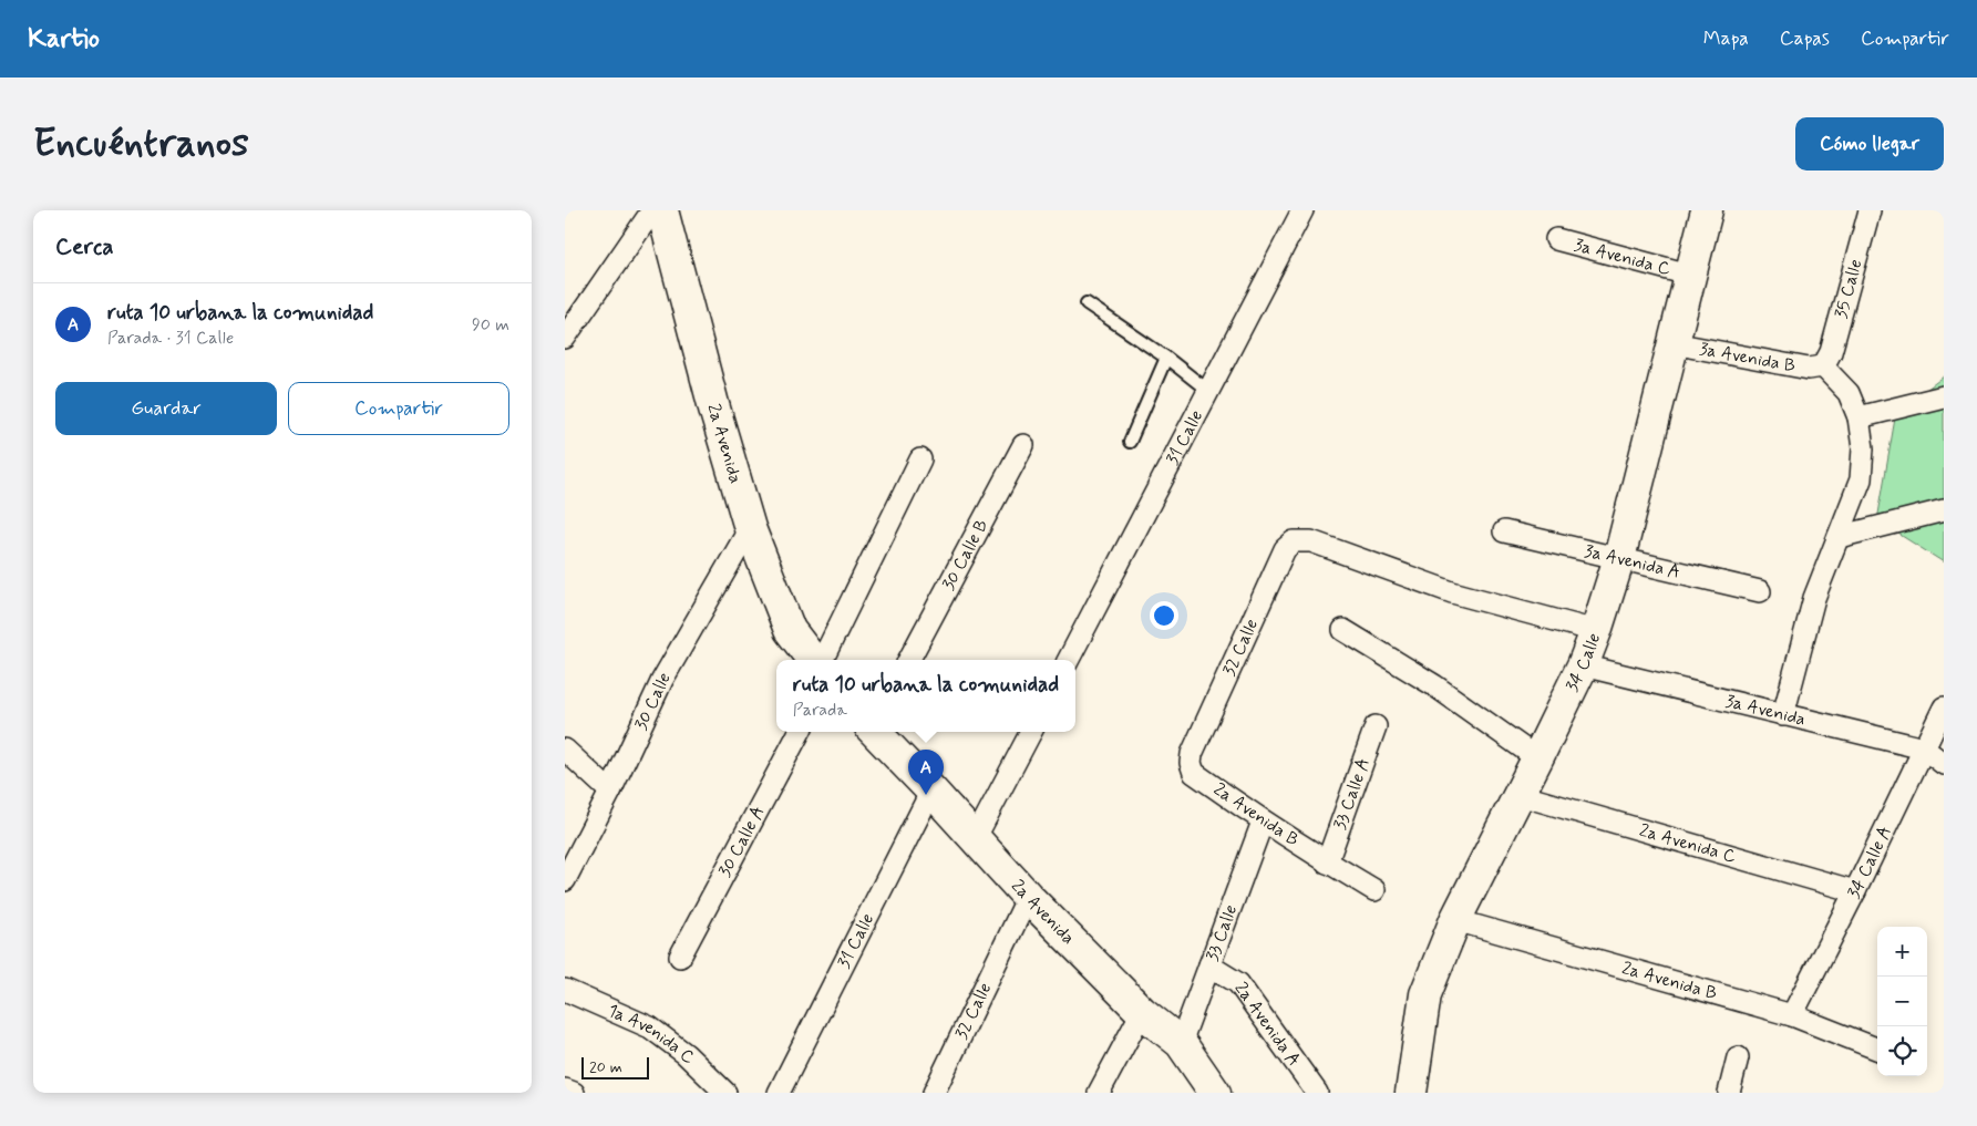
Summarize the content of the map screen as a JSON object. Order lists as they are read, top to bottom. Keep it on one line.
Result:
{"streets":{"street":["3a Avenida C","35 Calle","3a Avenida B","31 Calle","2a Avenida","30 Calle B","3a Avenida A","32 Calle","34 Calle","30 Calle","3a Avenida","33 Calle A","2a Avenida B","30 Calle A","2a Avenida C","34 Calle A","33 Calle","2a Avenida A","1a Avenida C"]},"crossings":[["3a Avenida C","34 Calle"],["35 Calle","3a Avenida B"],["3a Avenida B","34 Calle"],["31 Calle","2a Avenida"],["2a Avenida","32 Calle"],["2a Avenida","30 Calle"],["2a Avenida","33 Calle"],["3a Avenida A","34 Calle"],["32 Calle","34 Calle"],["32 Calle","2a Avenida B"],["34 Calle","3a Avenida"],["34 Calle","2a Avenida B"],["34 Calle","2a Avenida C"],["3a Avenida","34 Calle A"],["33 Calle A","2a Avenida B"],["2a Avenida B","34 Calle A"],["2a Avenida B","33 Calle"],["2a Avenida C","34 Calle A"],["33 Calle","2a Avenida A"]],"scale_bar":"20 m","page":{"header":"Kartio","nav":["Mapa","Capas","Compartir"],"buttons":["Cómo llegar",["Guardar","Compartir"]],"title":"Encuéntranos","heading":"Cerca","list":[{"mark":"A","name":"ruta 10 urbana la comunidad","note":"Parada · 31 Calle","value":"90 m"}],"popup":["ruta 10 urbana la comunidad","Parada"],"pins":"A","map_buttons":["+","−"],"scale":"20 m"}}
